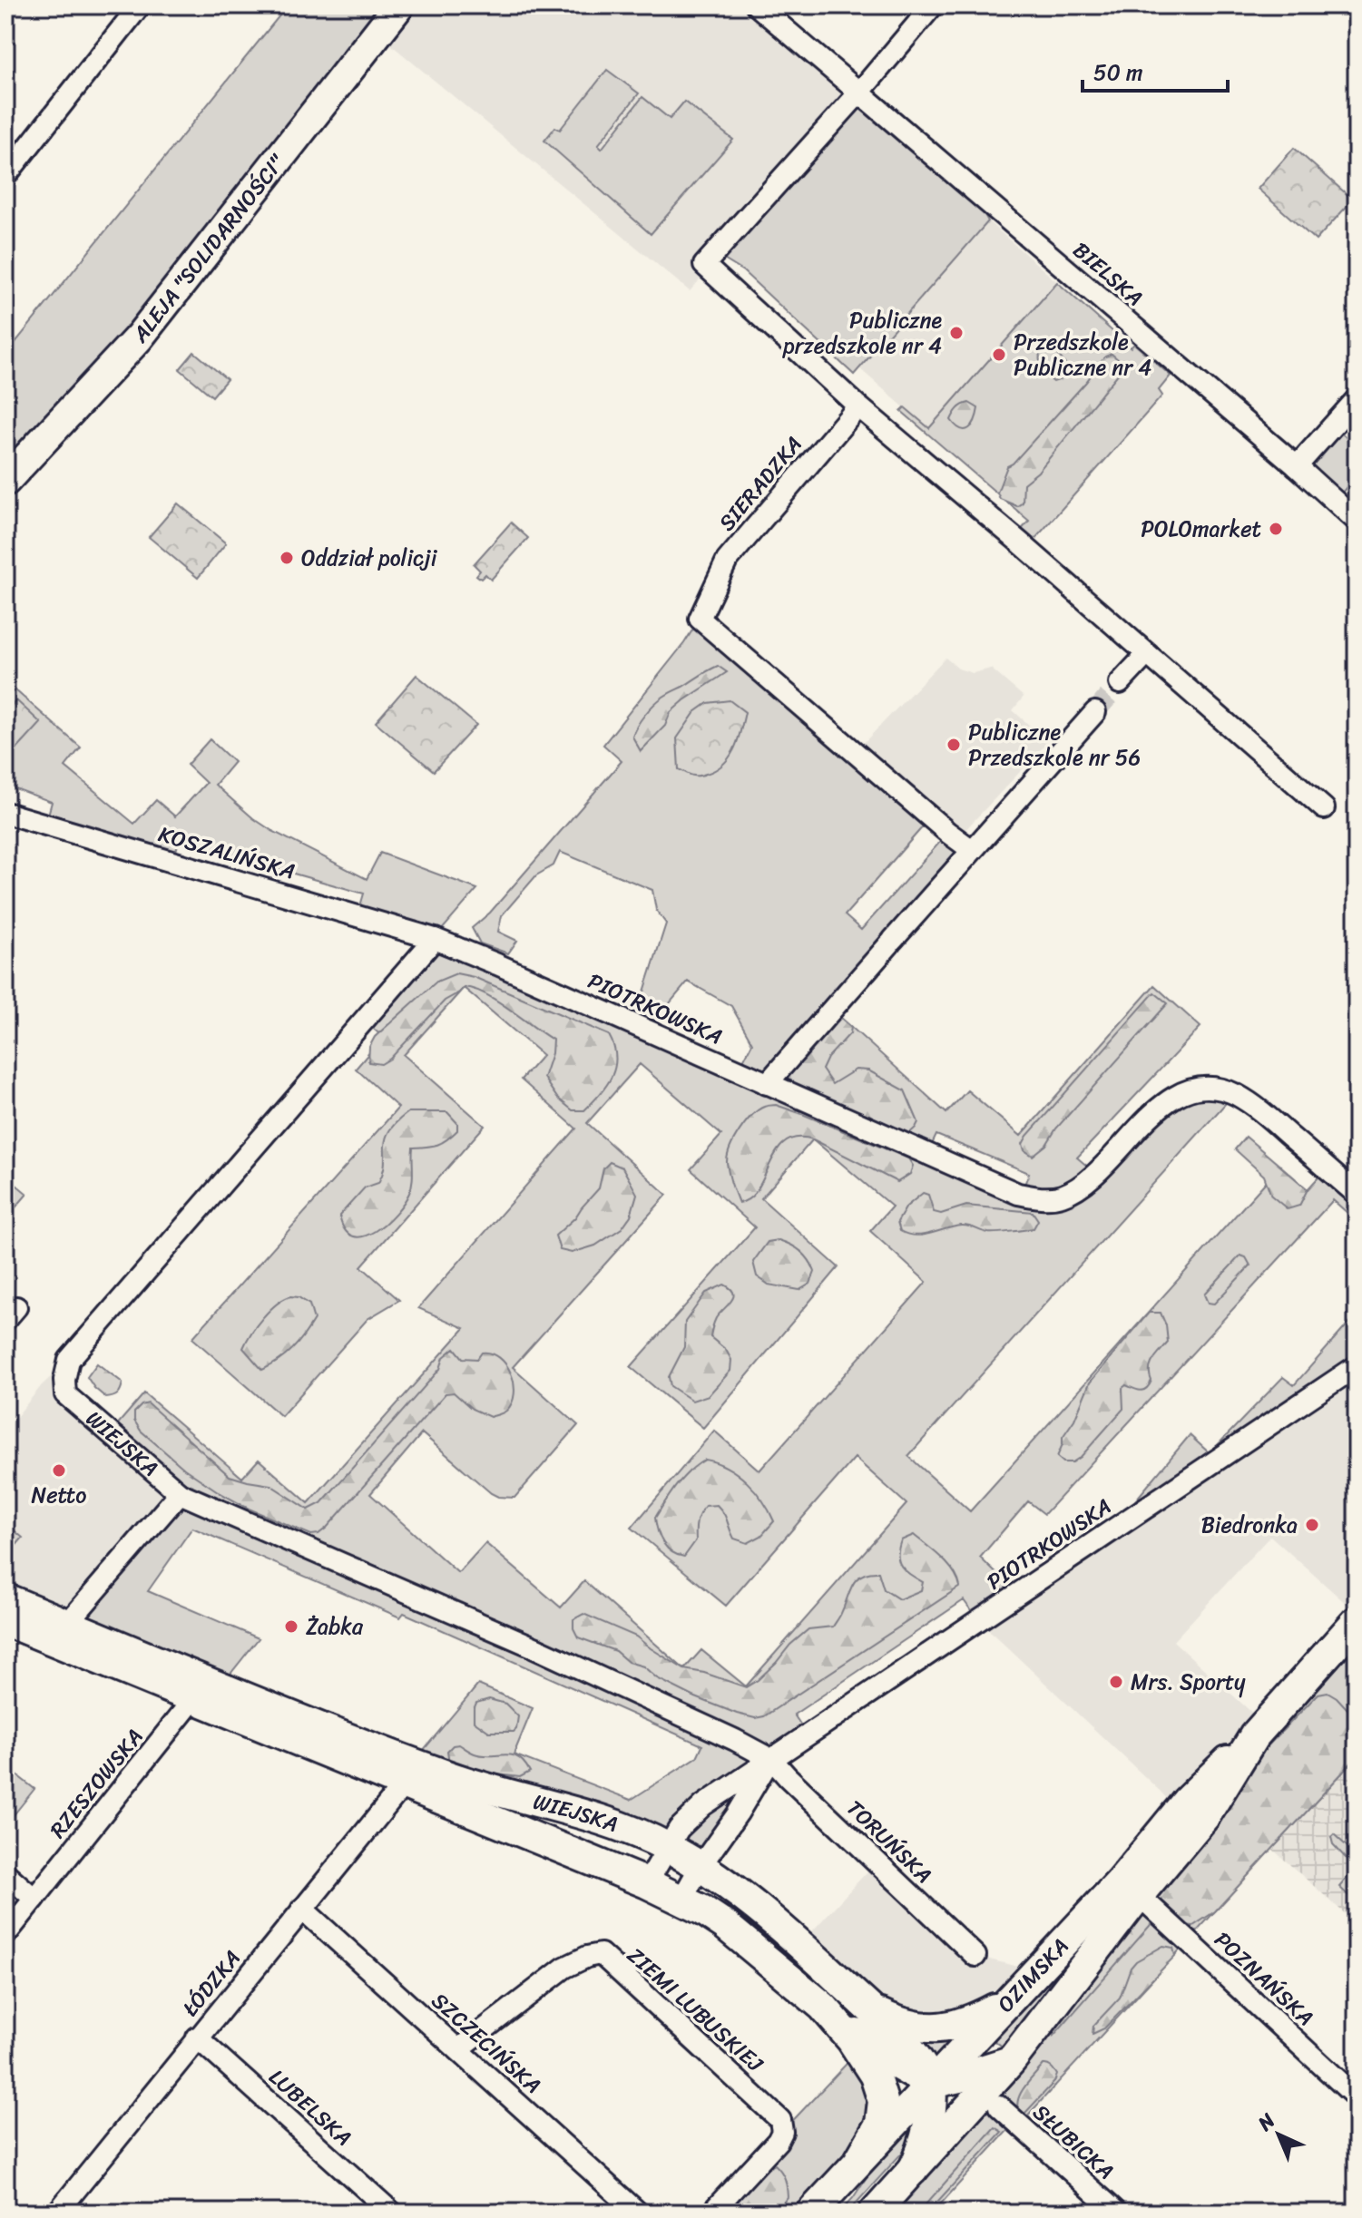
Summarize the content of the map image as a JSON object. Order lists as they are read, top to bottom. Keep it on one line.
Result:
{"streets":{"street":["ALEJA \"SOLIDARNOŚCI\"","BIELSKA","SIERADZKA","KOSZALIŃSKA","PIOTRKOWSKA","WIEJSKA","RZESZOWSKA","TORUŃSKA","OZIMSKA","POZNAŃSKA","ŁÓDZKA","ZIEMI LUBUSKIEJ","SZCZECIŃSKA","LUBELSKA","SŁUBICKA"]},"crossings":[["KOSZALIŃSKA","PIOTRKOWSKA"],["KOSZALIŃSKA","WIEJSKA"],["PIOTRKOWSKA","WIEJSKA"],["PIOTRKOWSKA","TORUŃSKA"],["WIEJSKA","RZESZOWSKA"],["WIEJSKA","TORUŃSKA"],["WIEJSKA","OZIMSKA"],["WIEJSKA","ŁÓDZKA"],["OZIMSKA","POZNAŃSKA"],["ŁÓDZKA","SZCZECIŃSKA"],["ŁÓDZKA","LUBELSKA"],["ZIEMI LUBUSKIEJ","SZCZECIŃSKA"]],"places":["Publiczne przedszkole nr 4","Przedszkole Publiczne nr 4","POLOmarket","Oddział policji","Publiczne Przedszkole nr 56","Netto","Biedronka","Żabka","Mrs. Sporty"],"scale_bar":"50 m","north":"top left"}
